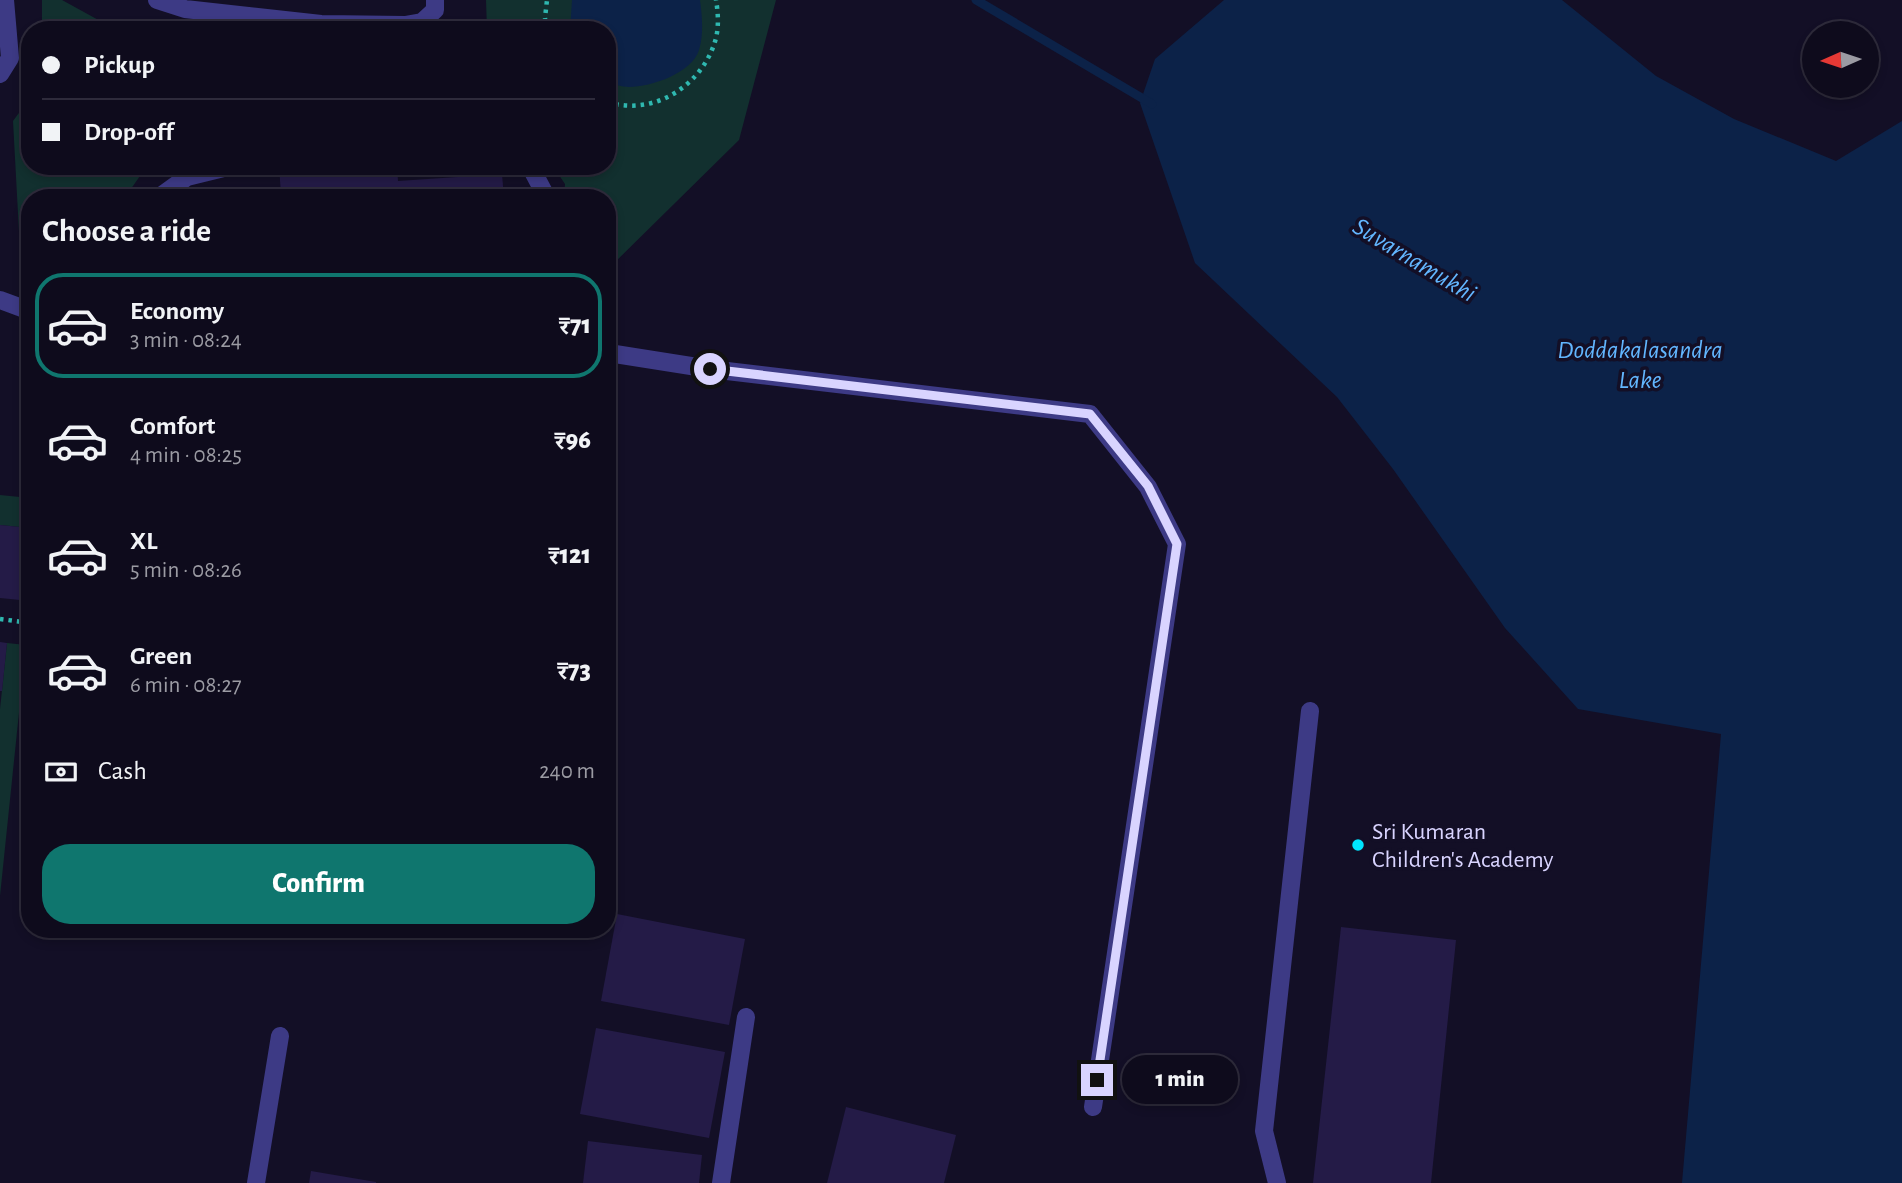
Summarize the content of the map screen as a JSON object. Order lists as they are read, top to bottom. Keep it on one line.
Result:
{"water":["Suvarnamukhi","Doddakalasandra Lake"],"places":["Sri Kumaran Children's Academy"],"north":"left","page":{"banner":["Pickup","Drop-off"],"heading":"Choose a ride","list":[{"name":"Economy","note":"3 min · 08:24","value":"₹71"},{"name":"Comfort","note":"4 min · 08:25","value":"₹96"},{"name":"XL","note":"5 min · 08:26","value":"₹121"},{"name":"Green","note":"6 min · 08:27","value":"₹73"}],"pay":["Cash","240 m"],"buttons":"Confirm","bubble":"1 min"}}
